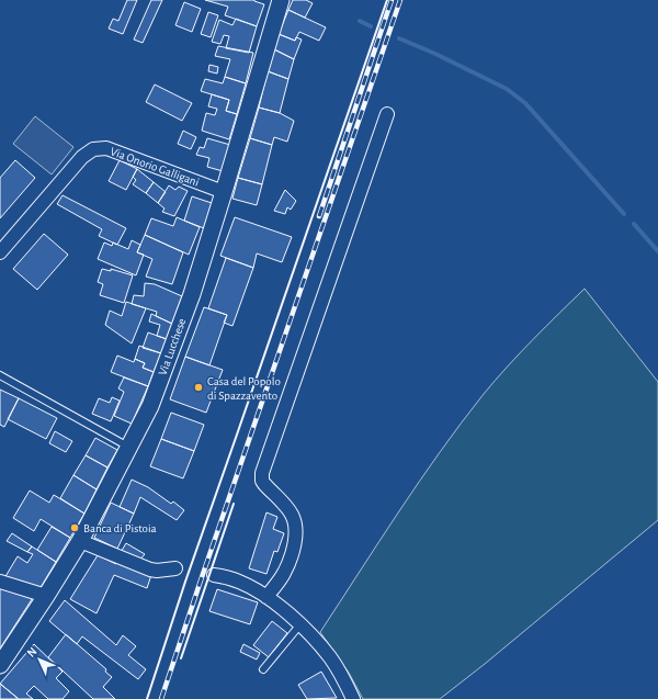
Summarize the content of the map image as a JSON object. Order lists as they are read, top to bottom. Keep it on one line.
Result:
{"streets":{"street":["Via Onorio Galligani","Via Lucchese"]},"crossings":[["Via Onorio Galligani","Via Lucchese"]],"places":["Casa del Popolo di Spazzavento","Banca di Pistoia"],"north":"top left"}
